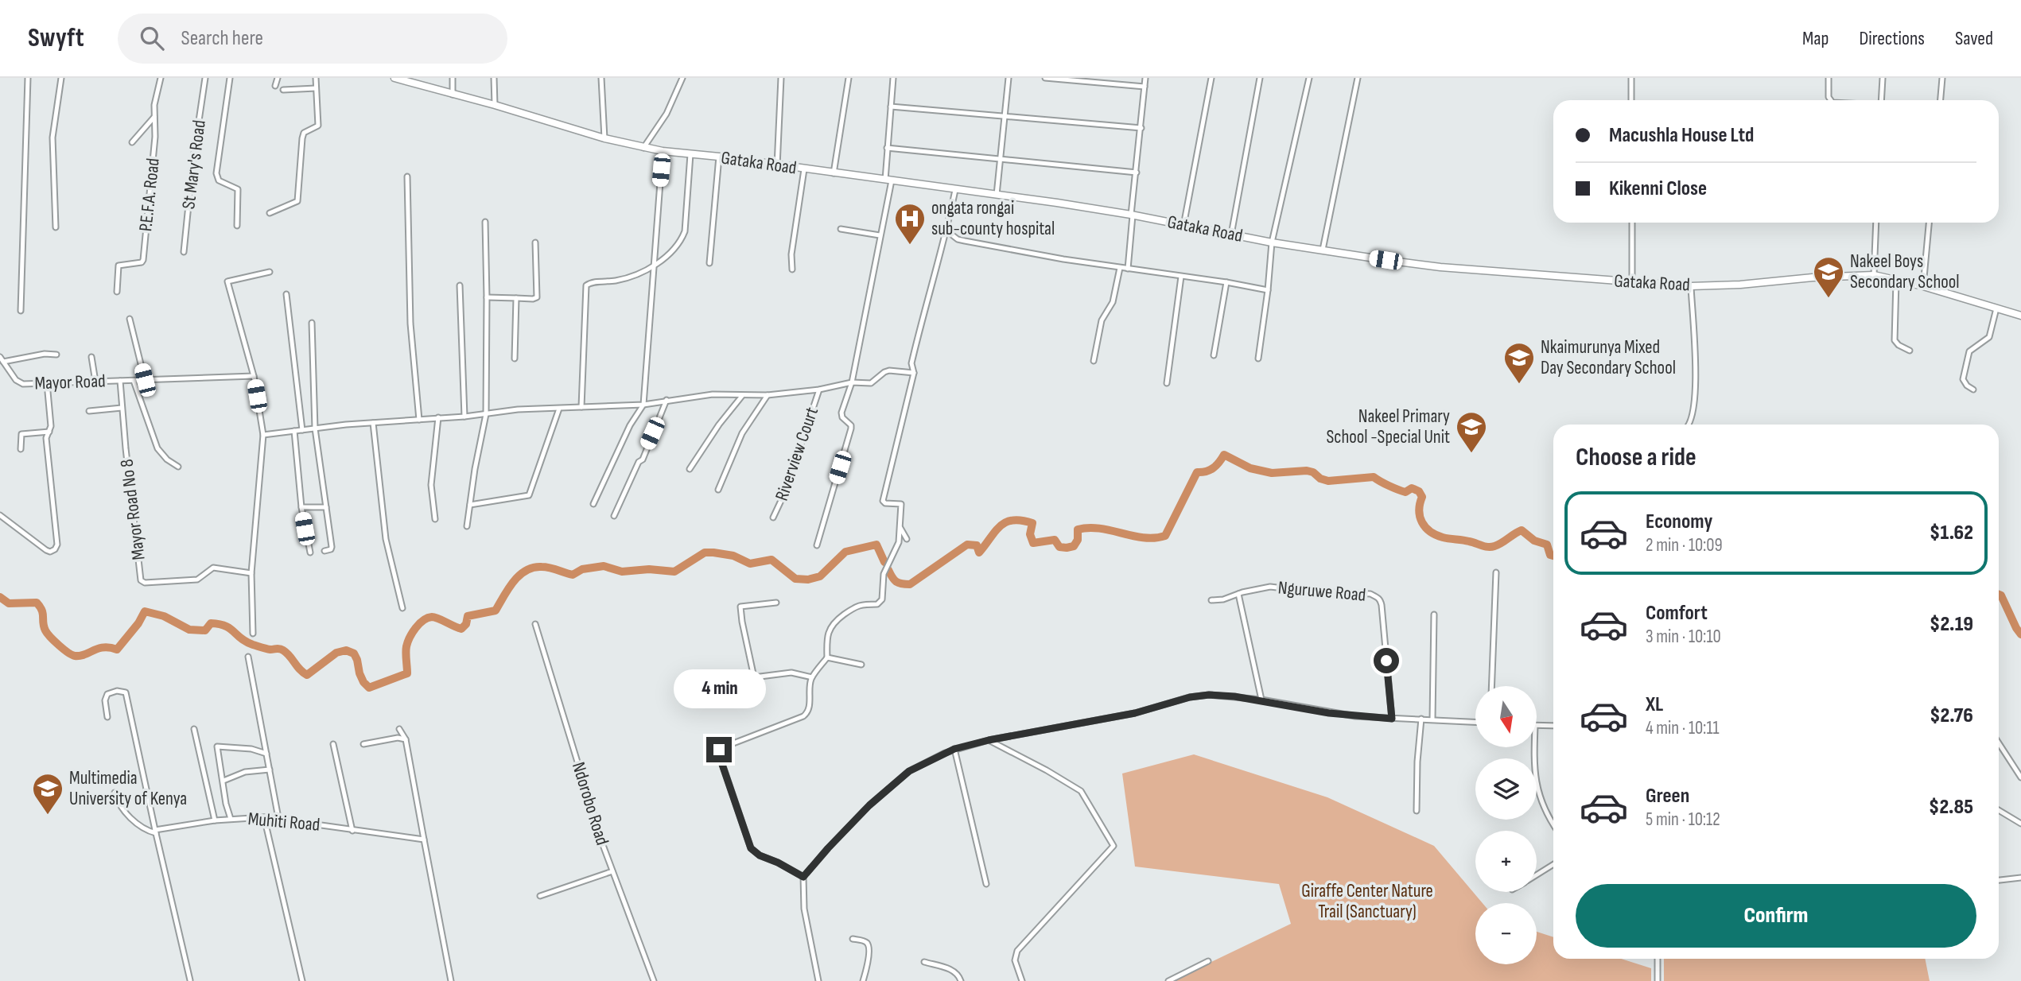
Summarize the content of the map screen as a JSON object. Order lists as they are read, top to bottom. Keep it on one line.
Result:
{"streets":{"street":["Gataka Road","St Mary's Road","P.E.F.A. Road","Mayor Road","Riverview Court","Mayor Road No 8","Nguruwe Road","Ndorobo Road","Muhiti Road"]},"crossings":[["Mayor Road","Mayor Road No 8"]],"parks":["Giraffe Center Nature Trail (Sanctuary)"],"places":{"hospital":["ongata rongai sub-county hospital"],"school or university":["Nakeel Boys Secondary School","Nkaimurunya Mixed Day Secondary School","Nakeel Primary School -Special Unit","Multimedia University of Kenya"]},"north":"bottom","page":{"header":"Swyft","search":"Search here","nav":["Map","Directions","Saved"],"banner":["Macushla House Ltd","Kikenni Close"],"heading":"Choose a ride","list":[{"name":"Economy","note":"2 min · 10:09","value":"$1.62"},{"name":"Comfort","note":"3 min · 10:10","value":"$2.19"},{"name":"XL","note":"4 min · 10:11","value":"$2.76"},{"name":"Green","note":"5 min · 10:12","value":"$2.85"}],"bubble":"4 min","map_buttons":["+","−"],"buttons":"Confirm"}}
